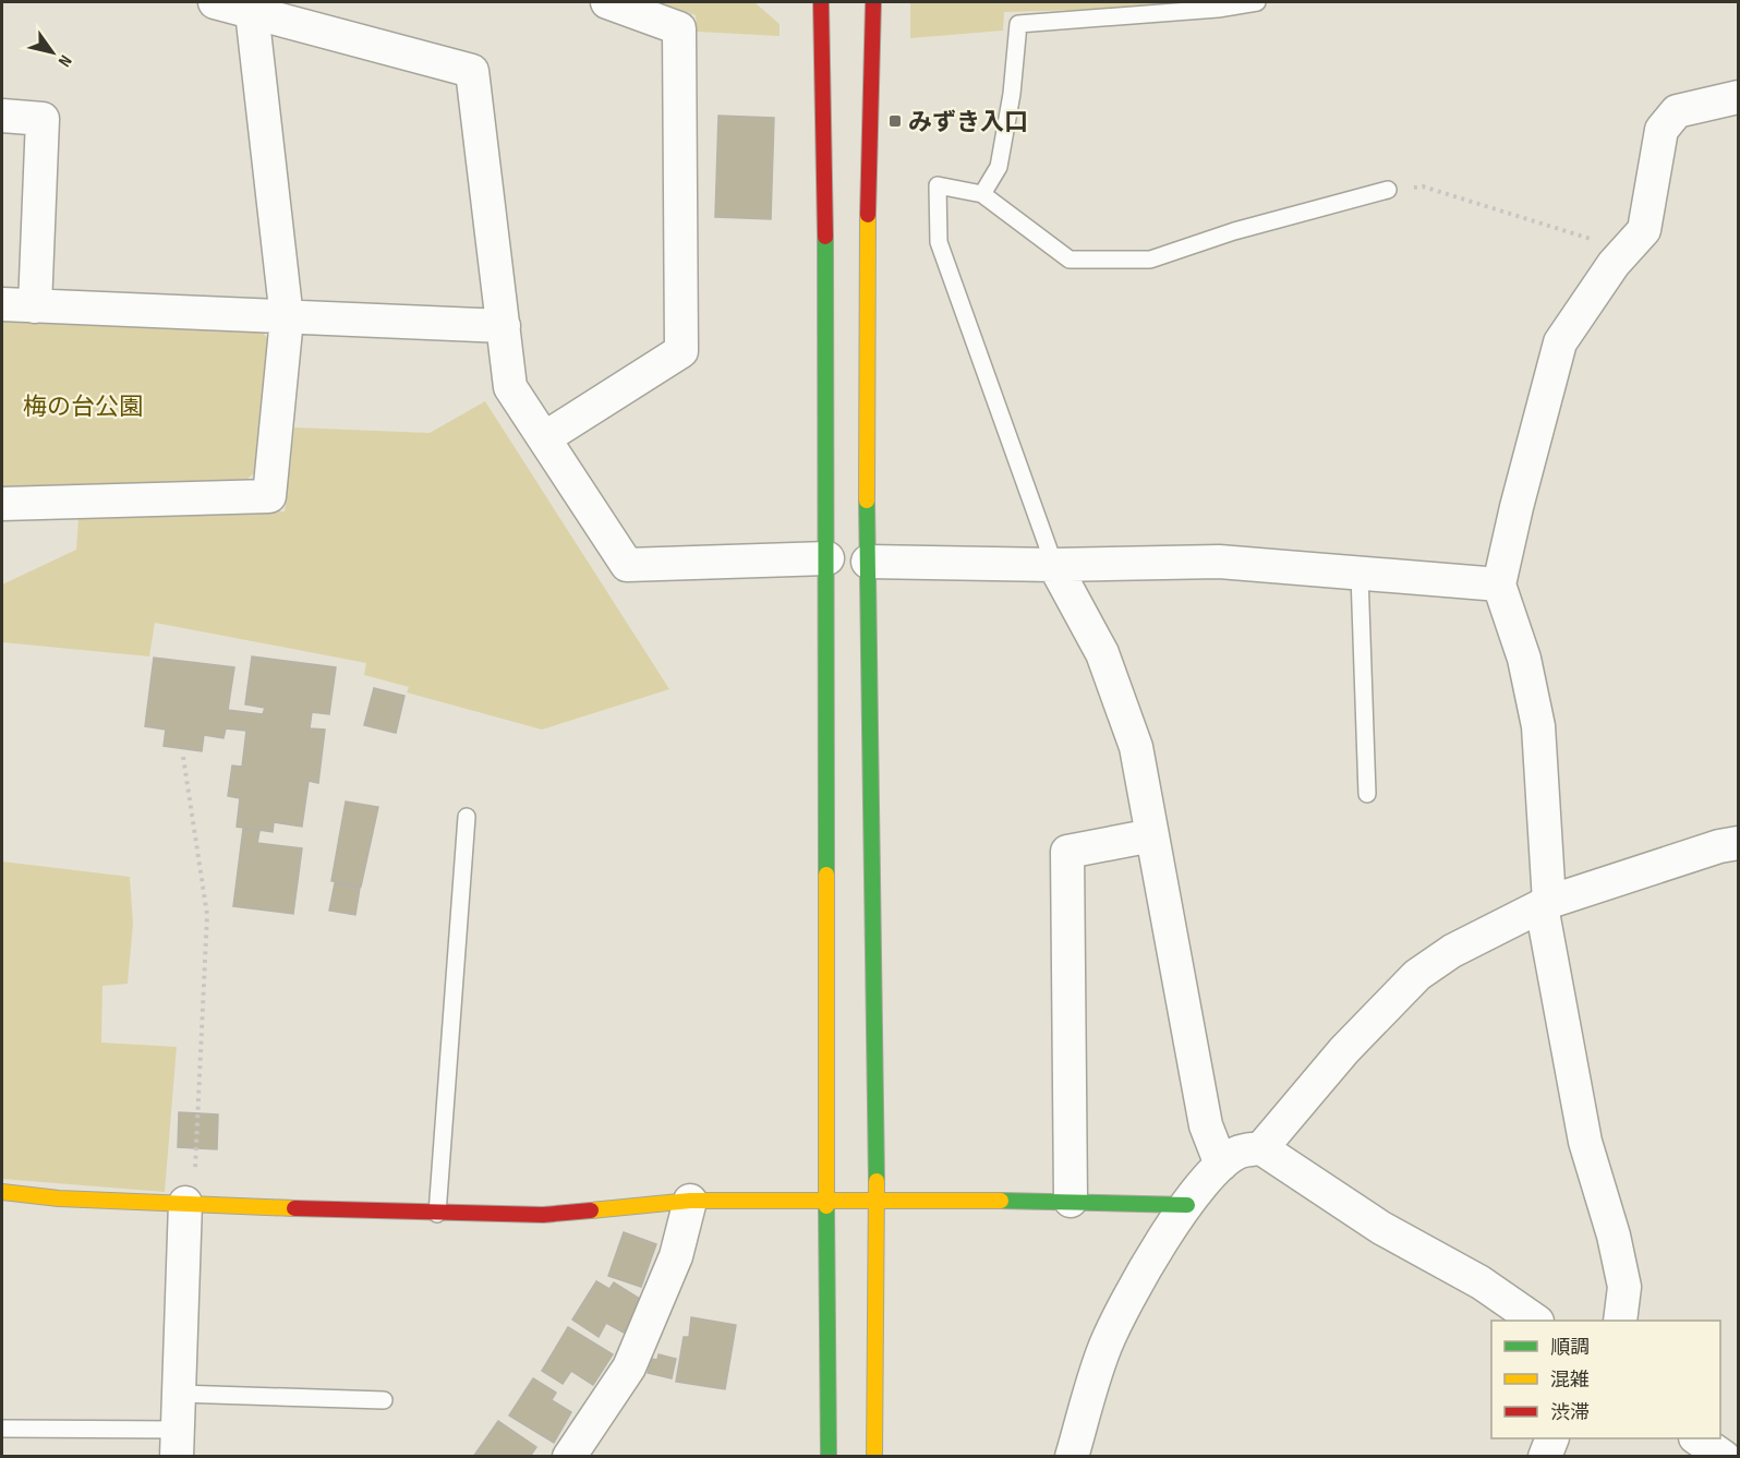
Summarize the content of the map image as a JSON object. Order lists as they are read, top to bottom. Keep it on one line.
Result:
{"parks":["梅の台公園"],"places":{"transit":["みずき入口"]},"legend":["順調","混雑","渋滞"],"north":"bottom right"}
